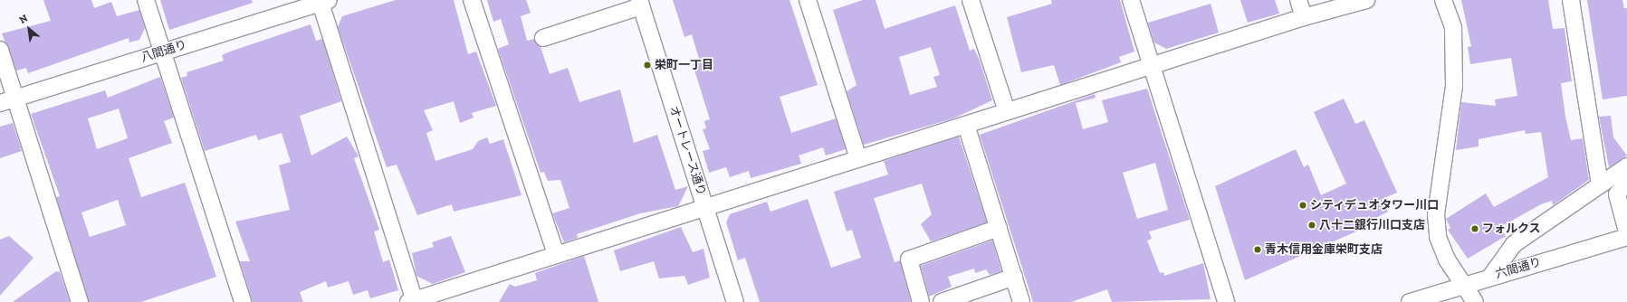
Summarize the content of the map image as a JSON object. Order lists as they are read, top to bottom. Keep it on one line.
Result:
{"streets":{"street":["八間通り","オートレース通り","六間通り"]},"places":["栄町一丁目","シティデュオタワー川口","八十二銀行川口支店","フォルクス","青木信用金庫栄町支店"],"north":"top left"}
